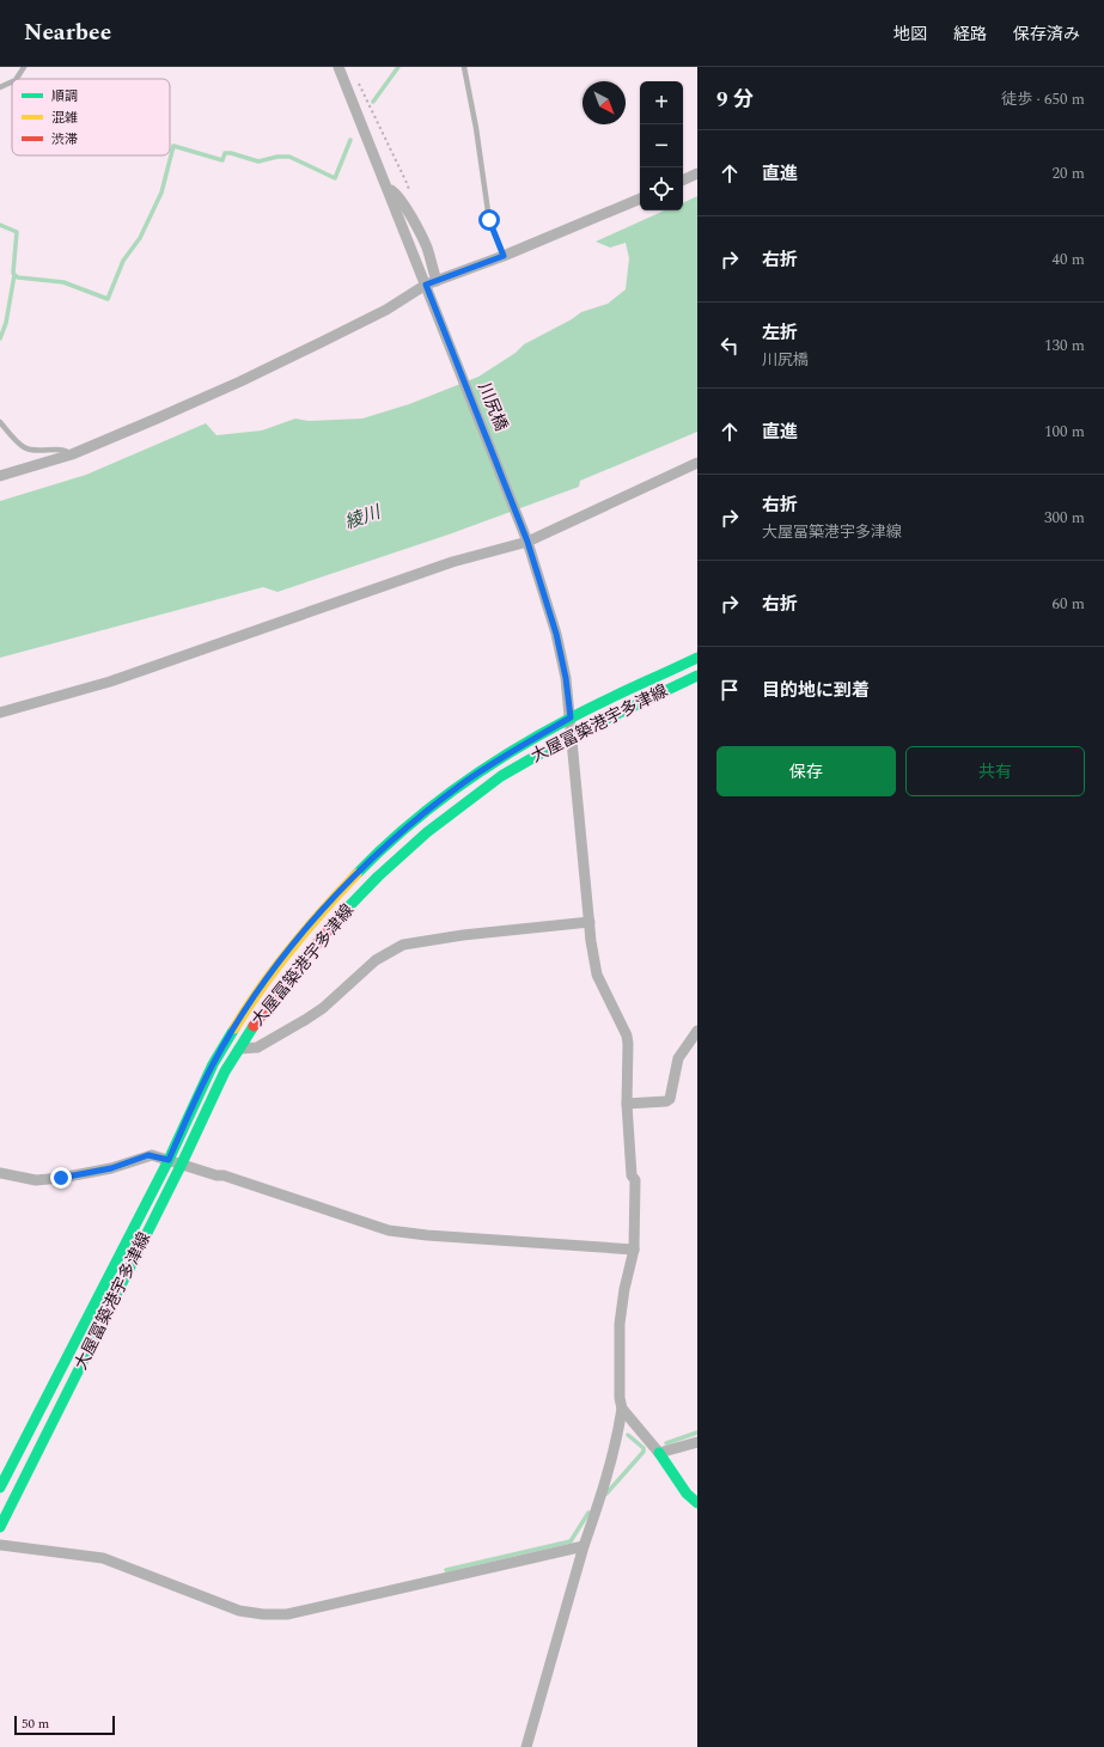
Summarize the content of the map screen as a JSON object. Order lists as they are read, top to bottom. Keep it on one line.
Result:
{"streets":{"main road":["大屋冨築港宇多津線"],"street":["川尻橋"]},"crossings":[["川尻橋","大屋冨築港宇多津線"]],"water":["綾川"],"legend":["順調","混雑","渋滞"],"scale_bar":"50 m","north":"bottom right","page":{"header":"Nearbee","nav":["地図","経路","保存済み"],"heading":["9 分","徒歩 · 650 m"],"map_buttons":["+","−"],"list":[["直進","20 m"],["右折","40 m"],["左折","川尻橋","130 m"],["直進","100 m"],["右折","大屋冨築港宇多津線","300 m"],["右折","60 m"],"目的地に到着"],"buttons":["保存","共有"],"scale":"50 m"}}
